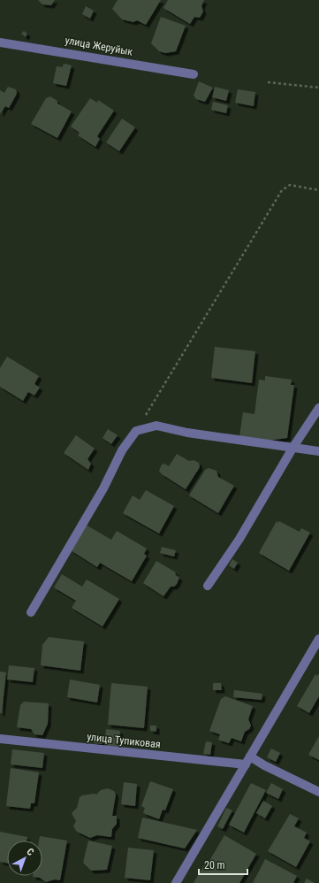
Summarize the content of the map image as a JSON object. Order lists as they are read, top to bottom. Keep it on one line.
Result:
{"streets":{"street":["улица Жеруйык","улица Тупиковая"]},"scale_bar":"20 m","north":"top right"}
